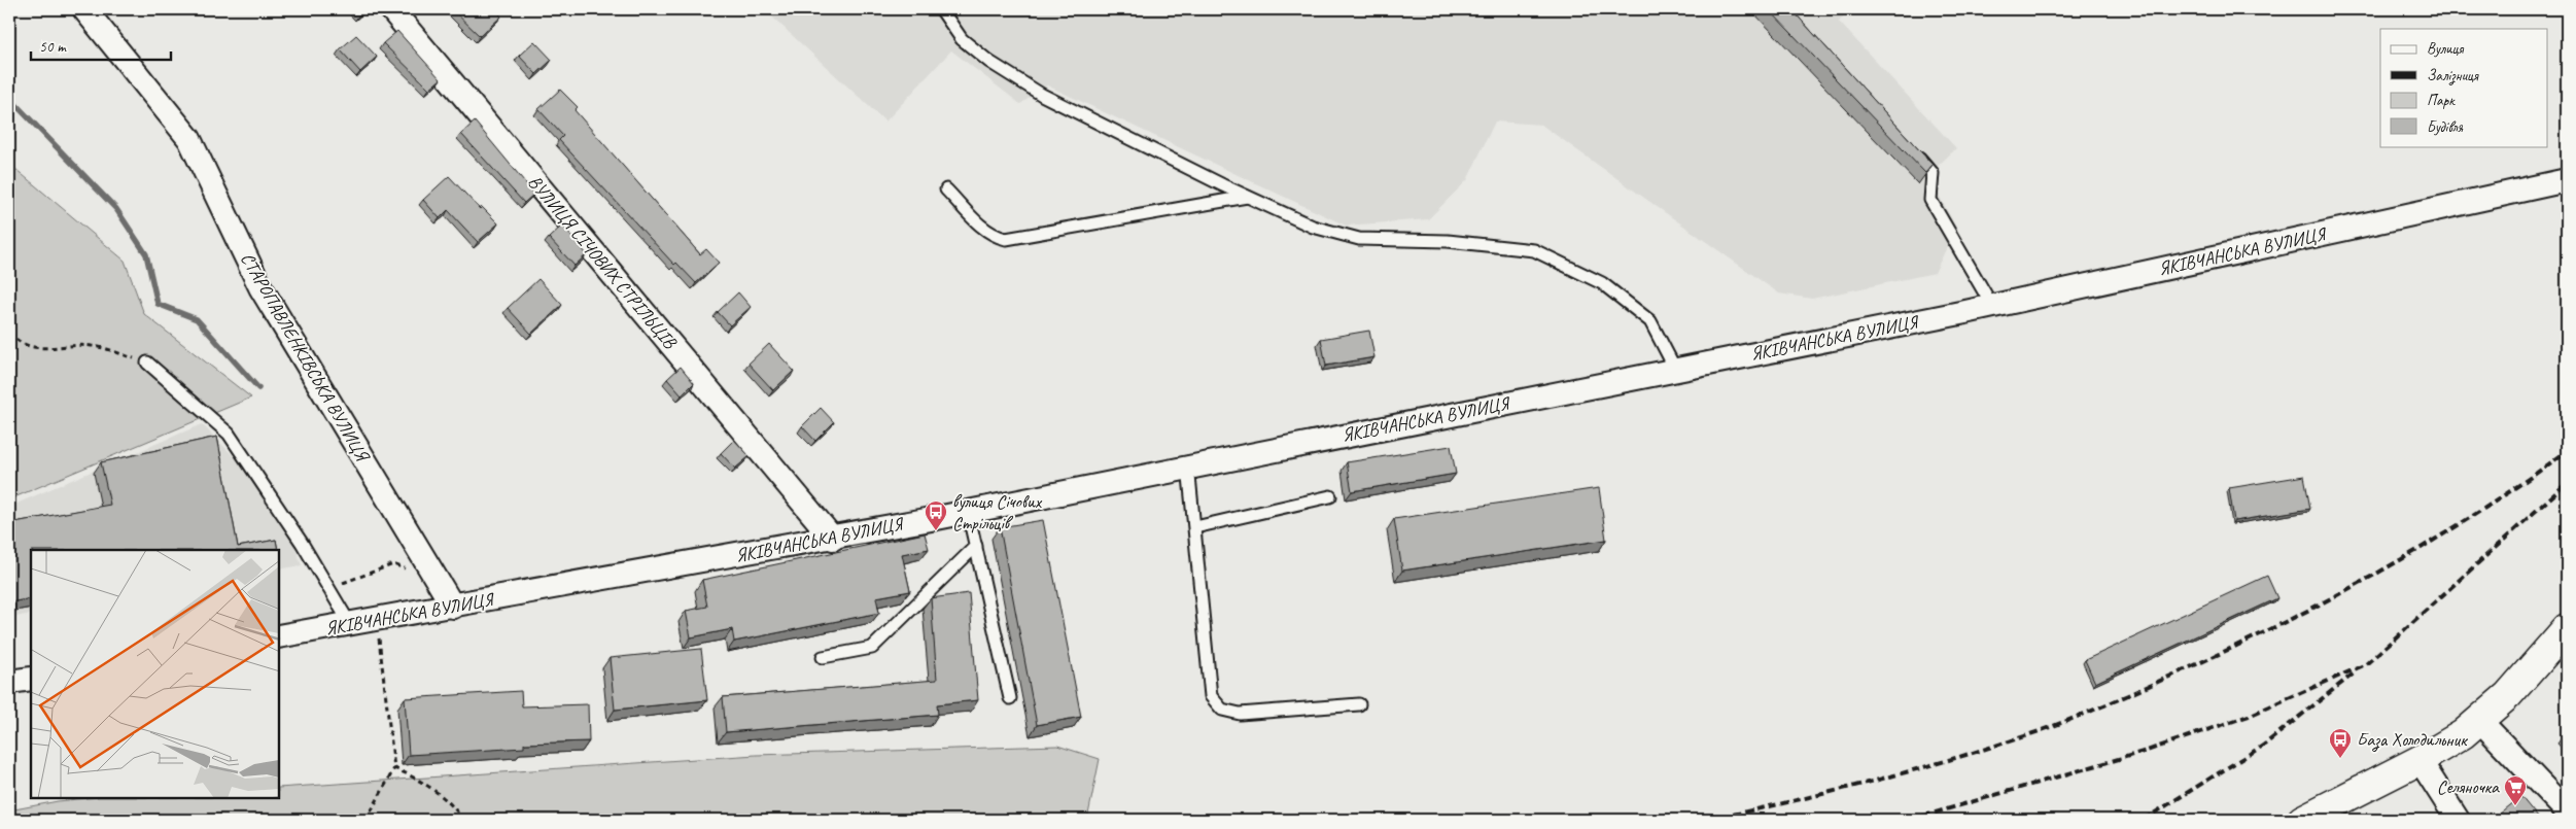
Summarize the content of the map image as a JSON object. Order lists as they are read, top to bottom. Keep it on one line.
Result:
{"streets":{"street":["ЯКІВЧАНСЬКА ВУЛИЦЯ","ВУЛИЦЯ СІЧОВИХ СТРІЛЬЦІВ","СТАРОПАВЛЕНКІВСЬКА ВУЛИЦЯ"]},"crossings":[["ЯКІВЧАНСЬКА ВУЛИЦЯ","ВУЛИЦЯ СІЧОВИХ СТРІЛЬЦІВ"],["ЯКІВЧАНСЬКА ВУЛИЦЯ","СТАРОПАВЛЕНКІВСЬКА ВУЛИЦЯ"]],"places":{"bus stop":["вулиця Січових Стрільців","База Холодильник"],"supermarket":["Селяночка"]},"legend":["Вулиця","Залізниця","Парк","Будівля"],"scale_bar":"50 m"}
